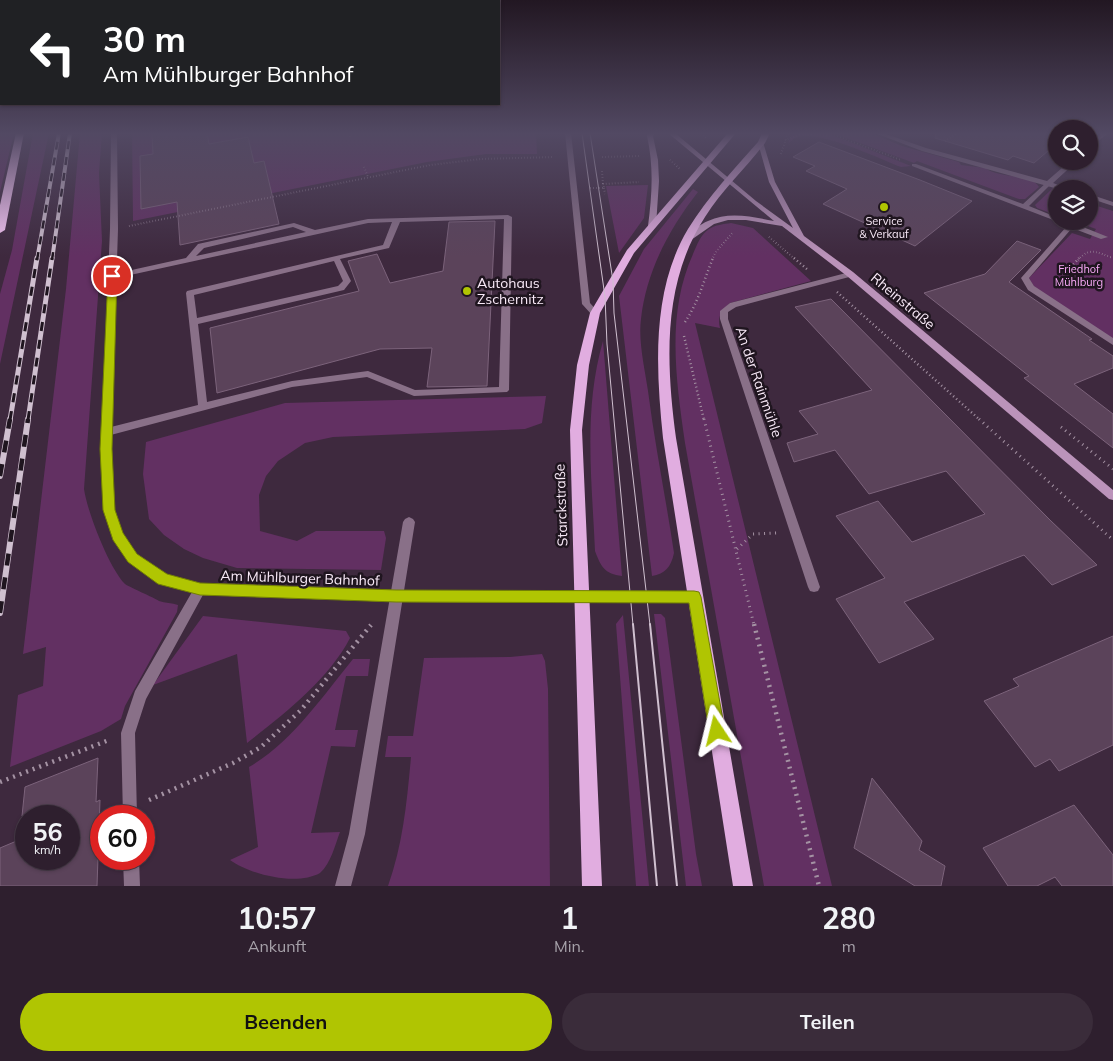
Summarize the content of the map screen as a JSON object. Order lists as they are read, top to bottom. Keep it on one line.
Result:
{"streets":{"main road":["Starckstraße"],"street":["Rheinstraße","An der Rainmühle","Am Mühlburger Bahnhof"]},"crossings":[["Rheinstraße","An der Rainmühle"],["Starckstraße","Am Mühlburger Bahnhof"]],"parks":["Friedhof Mühlburg"],"places":["Service & Verkauf","Autohaus Zschernitz"],"page":{"turn":["30 m","Am Mühlburger Bahnhof"],"speed":"56 km/h","limit":"60","eta":["10:57","Ankunft","1","Min.","280","m"],"buttons":["Beenden","Teilen"]}}
